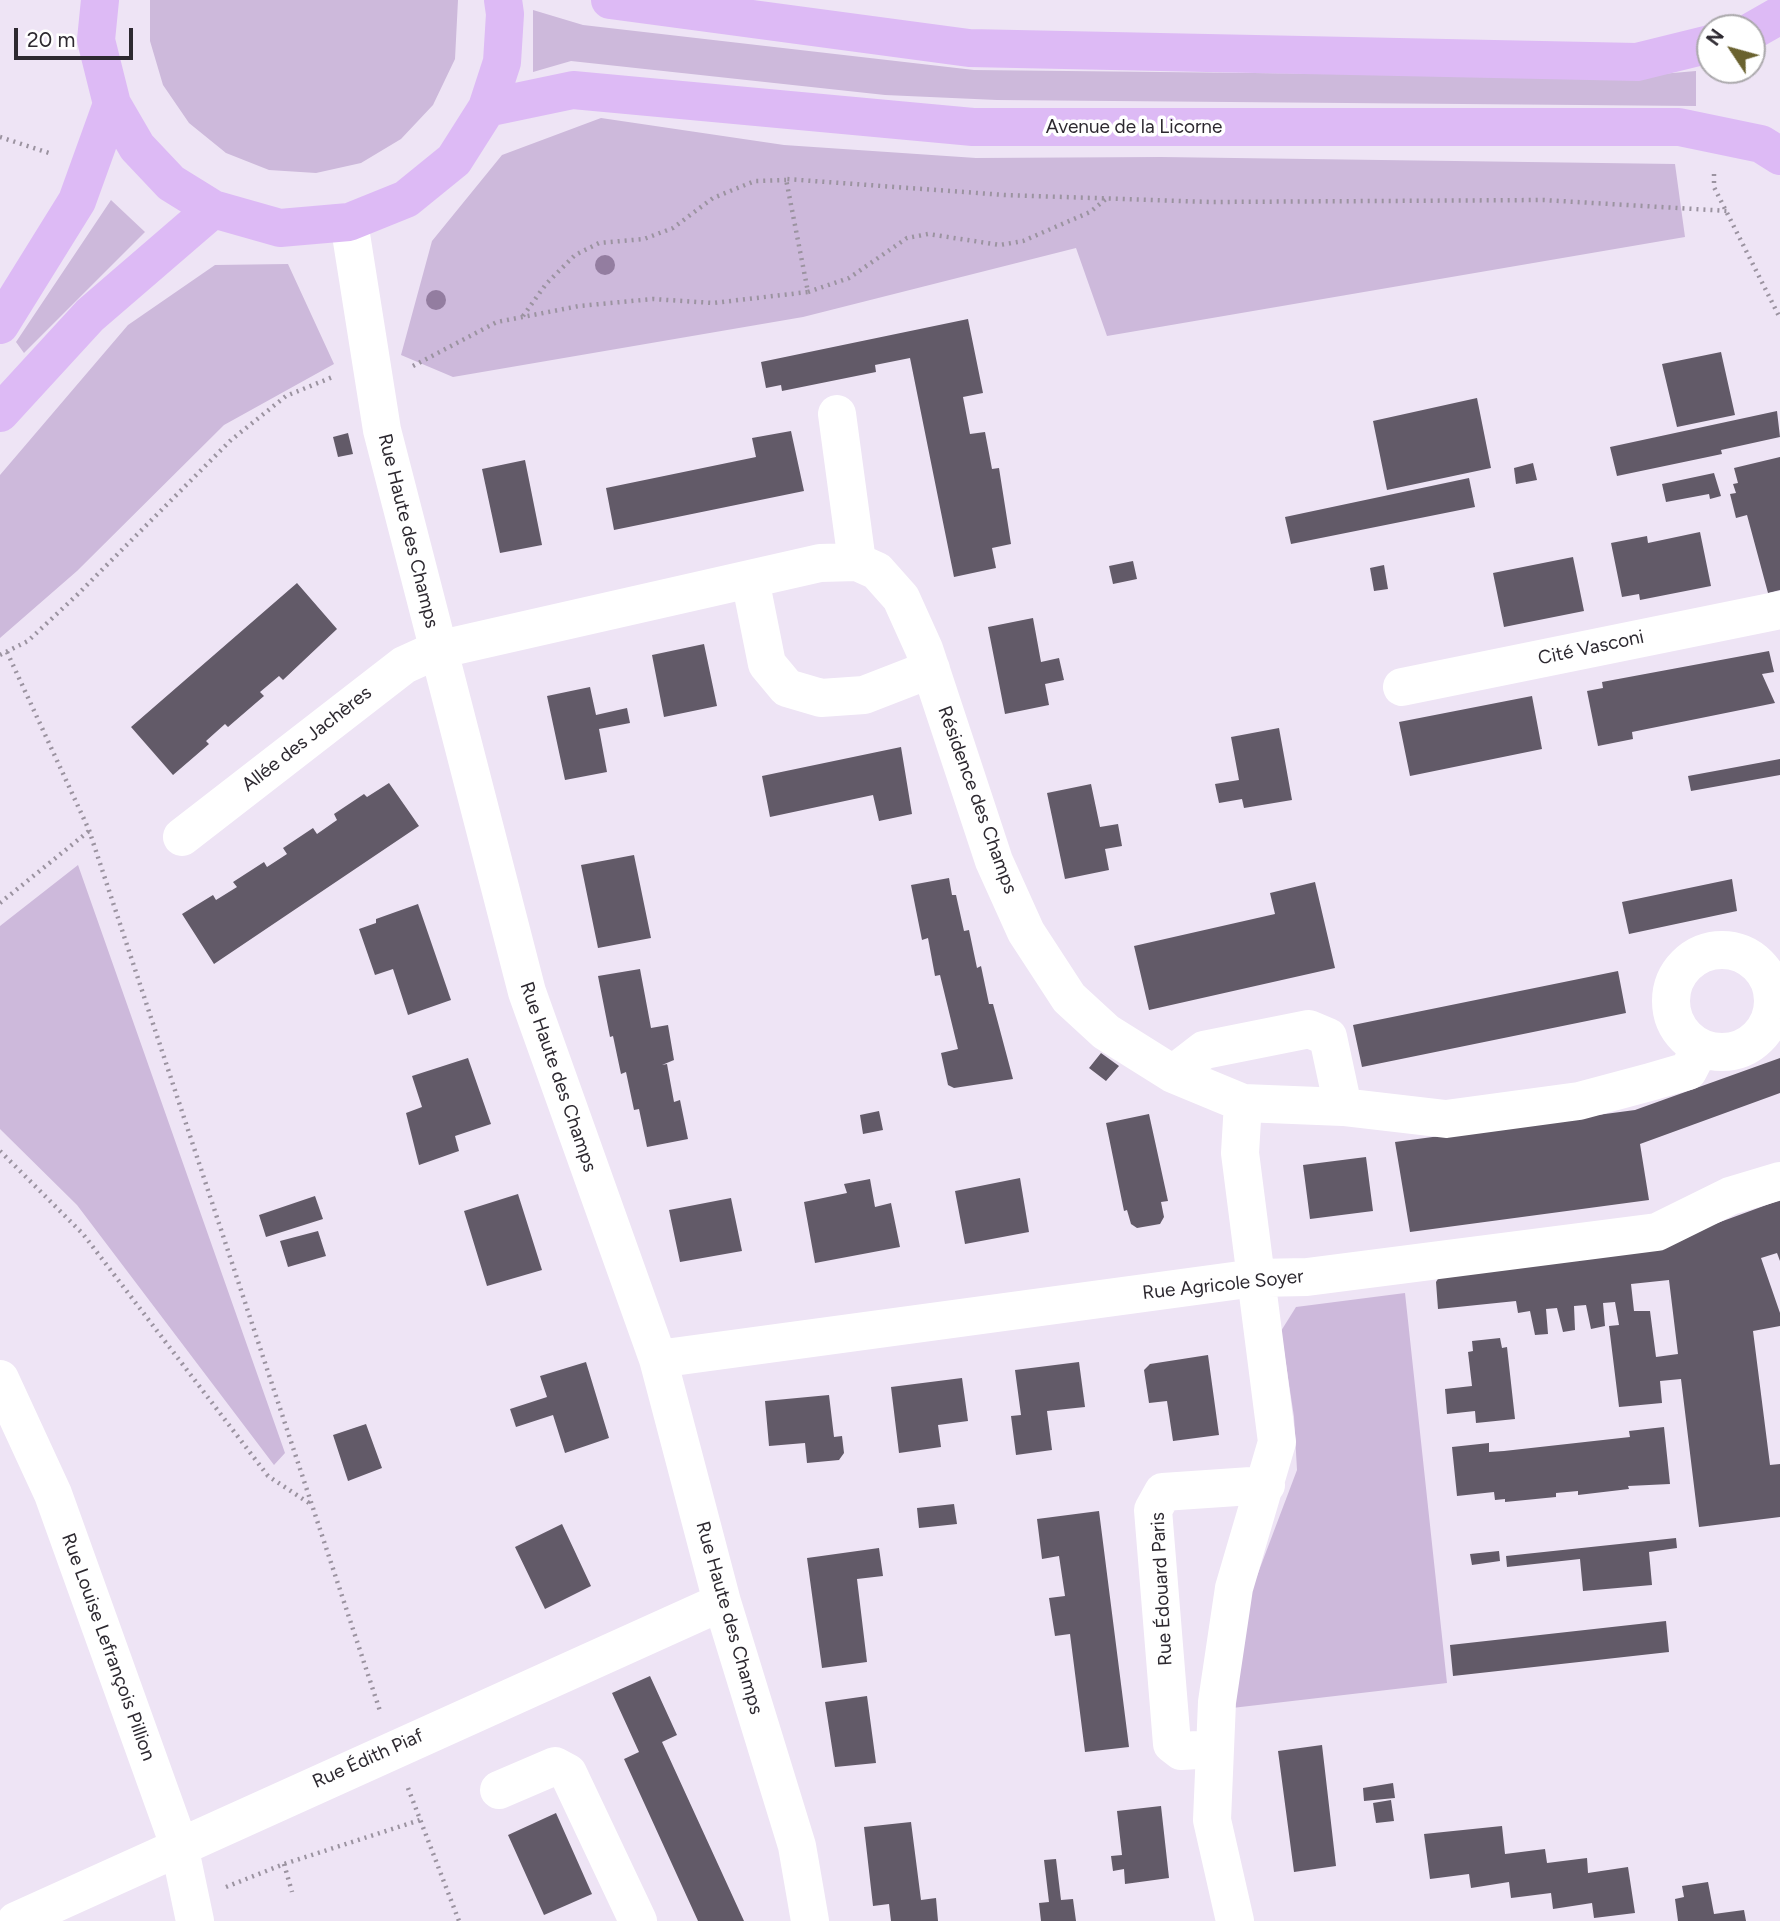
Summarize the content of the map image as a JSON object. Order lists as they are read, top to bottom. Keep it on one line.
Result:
{"streets":{"main road":["Avenue de la Licorne"],"street":["Rue Haute des Champs","Cité Vasconi","Allée des Jachères","Résidence des Champs","Rue Agricole Soyer","Rue Édouard Paris","Rue Louise Lefrançois Pillion","Rue Édith Piaf"]},"crossings":[["Rue Haute des Champs","Allée des Jachères"],["Rue Haute des Champs","Rue Agricole Soyer"],["Rue Haute des Champs","Rue Édith Piaf"],["Rue Louise Lefrançois Pillion","Rue Édith Piaf"]],"scale_bar":"20 m","north":"top left"}
